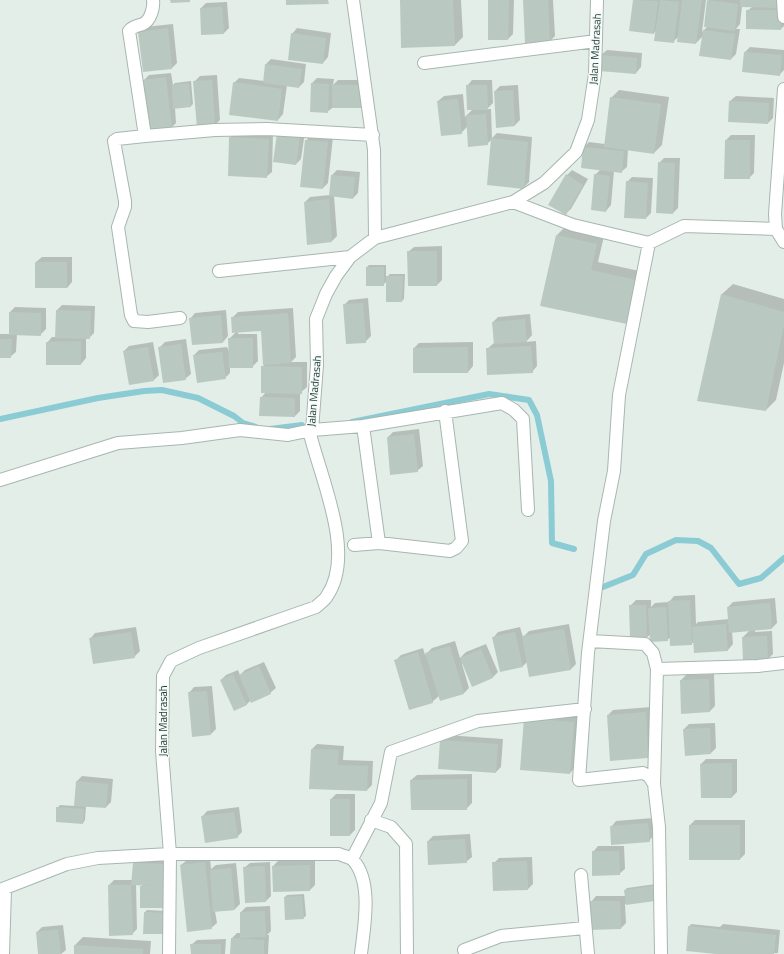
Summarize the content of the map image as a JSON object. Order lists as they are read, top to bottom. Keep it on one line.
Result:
{"streets":{"street":["Jalan Madrasah"]}}
